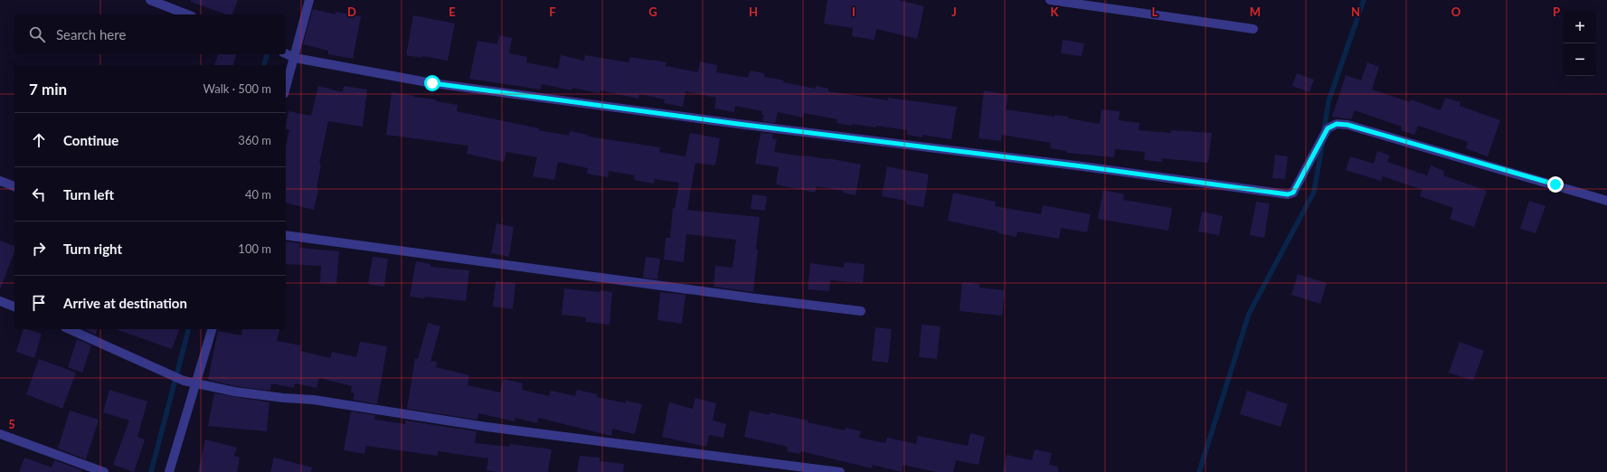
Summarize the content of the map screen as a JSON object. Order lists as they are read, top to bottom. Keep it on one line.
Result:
{"page":{"map_buttons":["+","−"],"search":"Search here","heading":["7 min","Walk · 500 m"],"list":[["Continue","360 m"],["Turn left","40 m"],["Turn right","100 m"],"Arrive at destination"]},"grid":{"columns":["D","E","F","G","H","I","J","K","L","M","N","O","P"],"rows":["5"]}}
